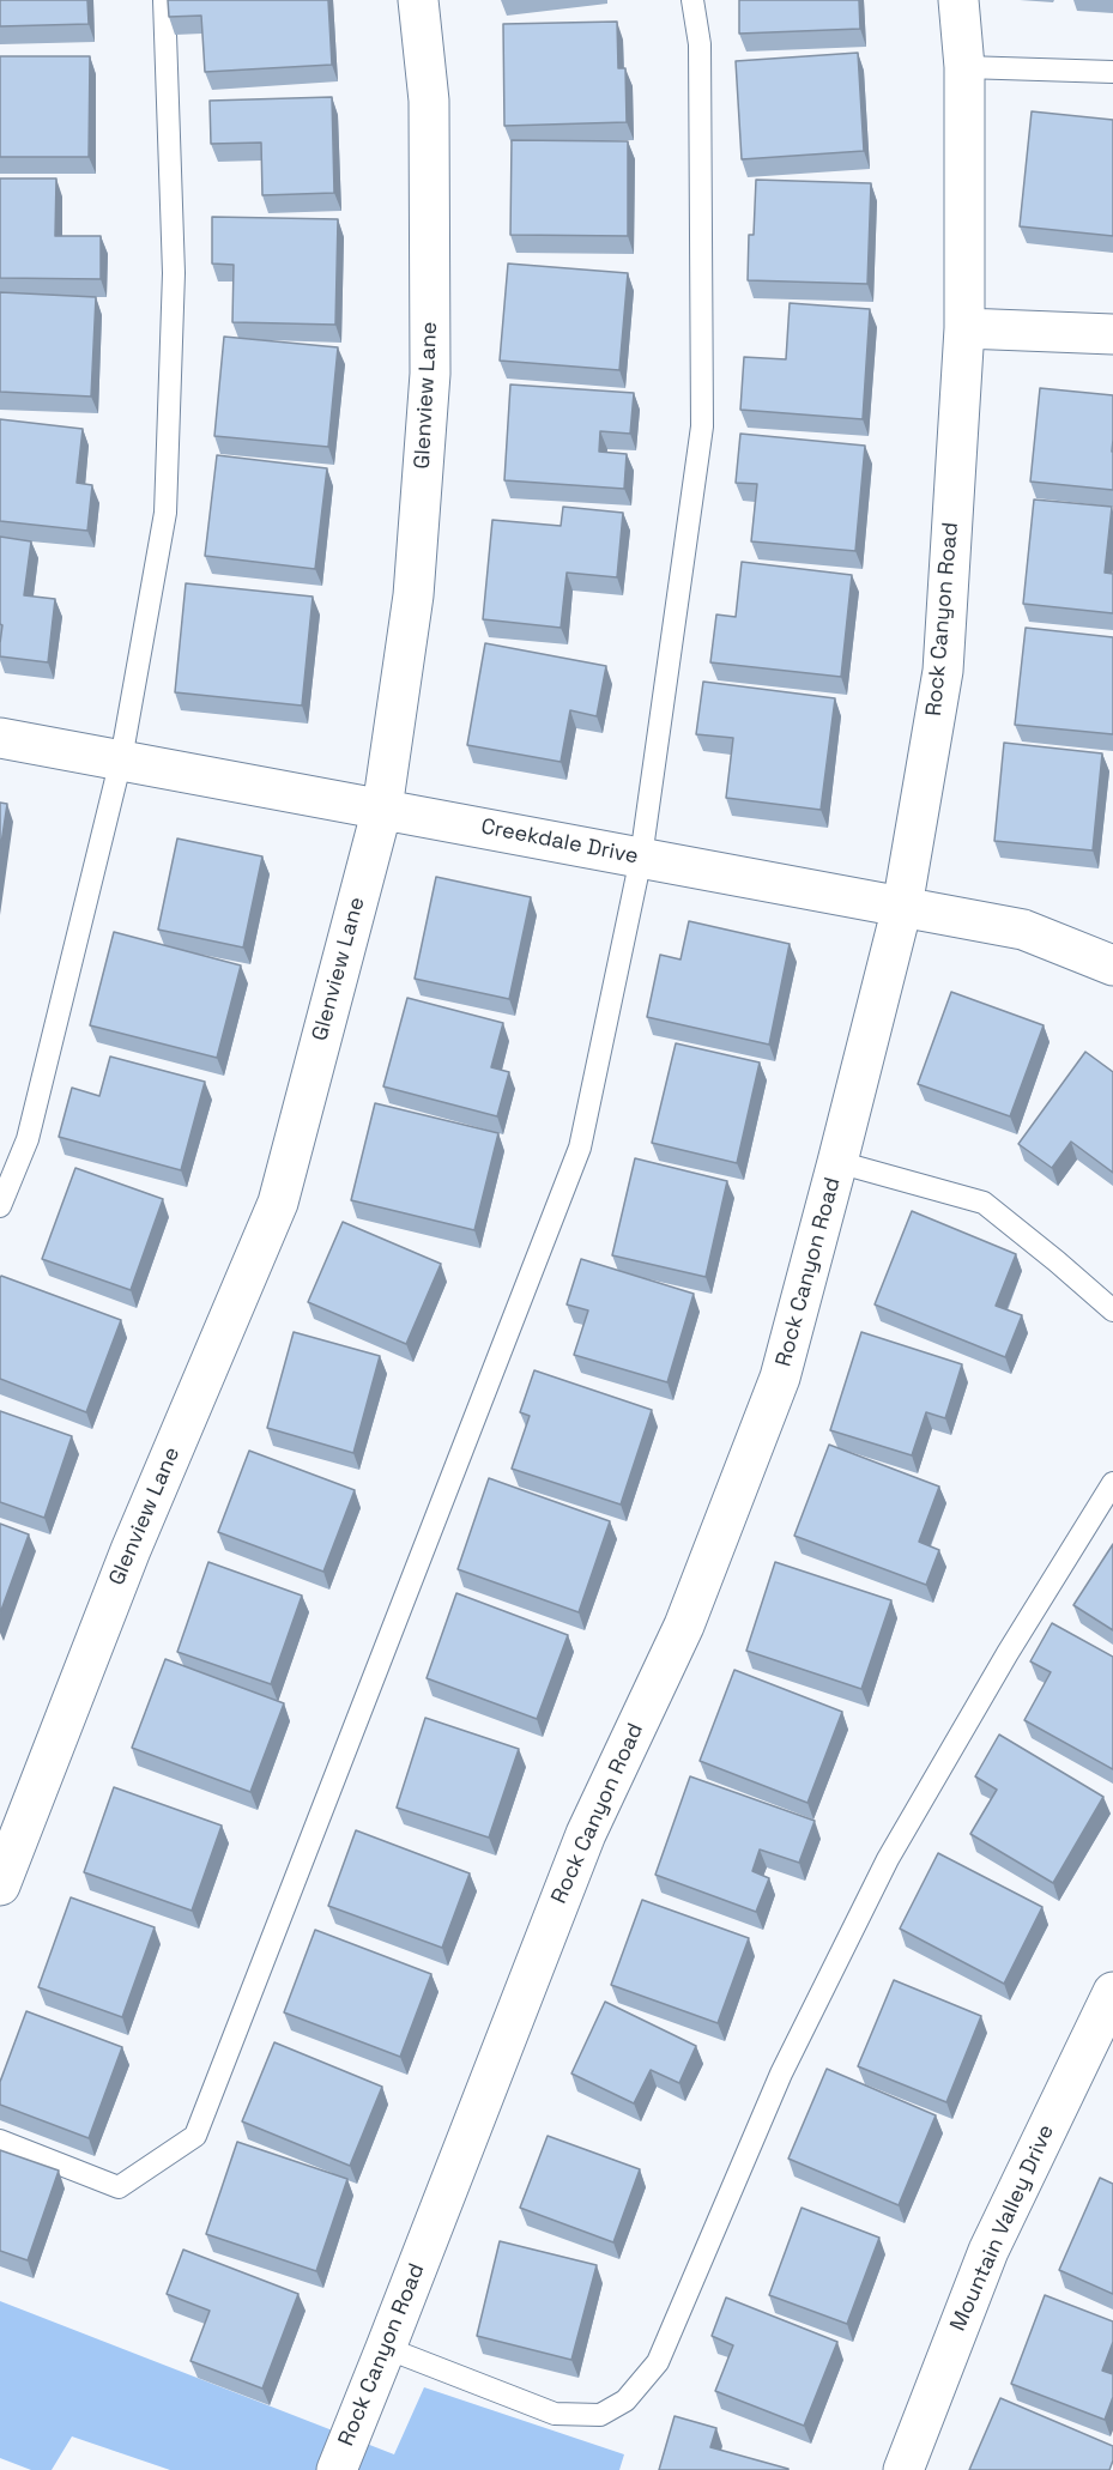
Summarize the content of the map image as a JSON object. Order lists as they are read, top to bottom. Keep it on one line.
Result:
{"streets":{"street":["Glenview Lane","Rock Canyon Road","Creekdale Drive","Mountain Valley Drive"]},"crossings":[["Glenview Lane","Creekdale Drive"],["Rock Canyon Road","Creekdale Drive"]]}
